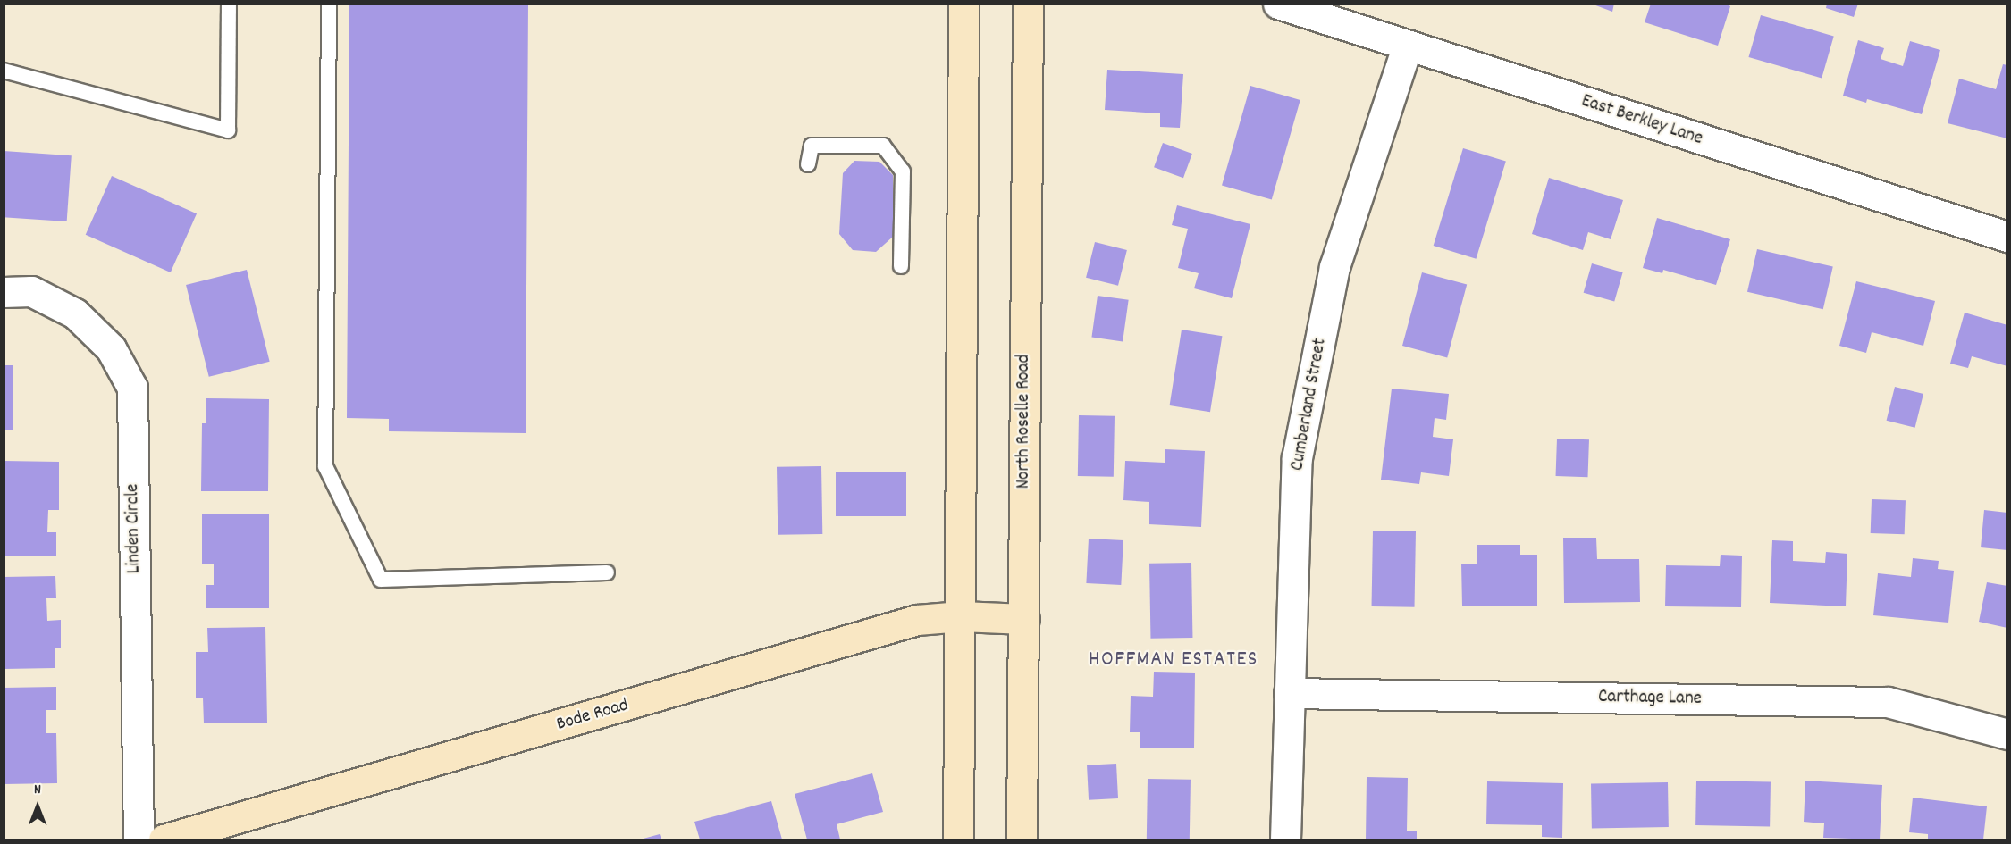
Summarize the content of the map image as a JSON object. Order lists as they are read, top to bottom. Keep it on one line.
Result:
{"streets":{"main road":["North Roselle Road","Bode Road"],"street":["East Berkley Lane","Cumberland Street","Linden Circle","Carthage Lane"]},"crossings":[["East Berkley Lane","Cumberland Street"],["Cumberland Street","Carthage Lane"],["North Roselle Road","Bode Road"]],"districts":["HOFFMAN ESTATES"],"north":"top"}
